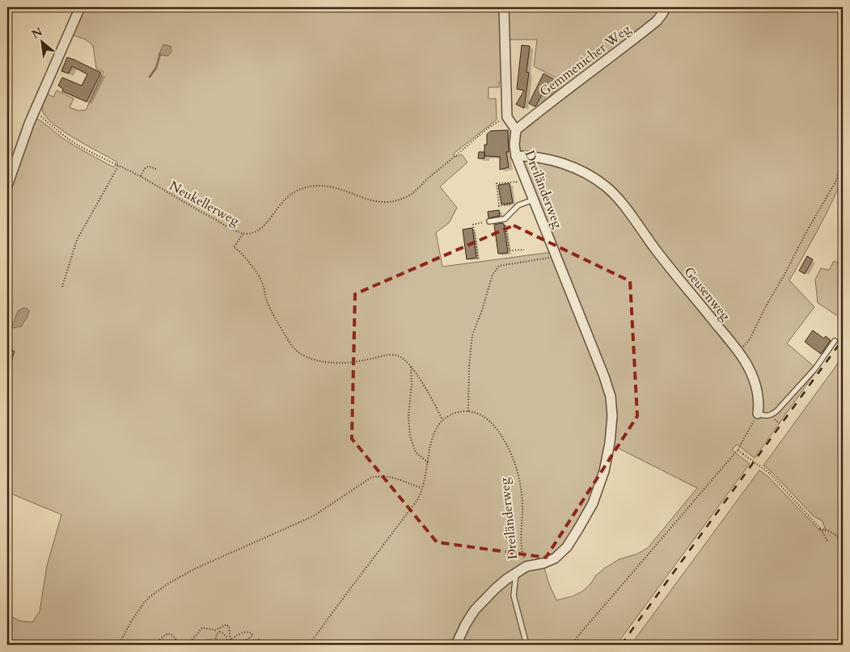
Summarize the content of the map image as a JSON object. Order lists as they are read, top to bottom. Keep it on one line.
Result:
{"streets":{"street":["Gemmenicher Weg","Dreiländerweg","Geusenweg"],"path":["Neukellerweg"]},"crossings":[["Gemmenicher Weg","Dreiländerweg"],["Dreiländerweg","Geusenweg"]],"north":"top left"}
